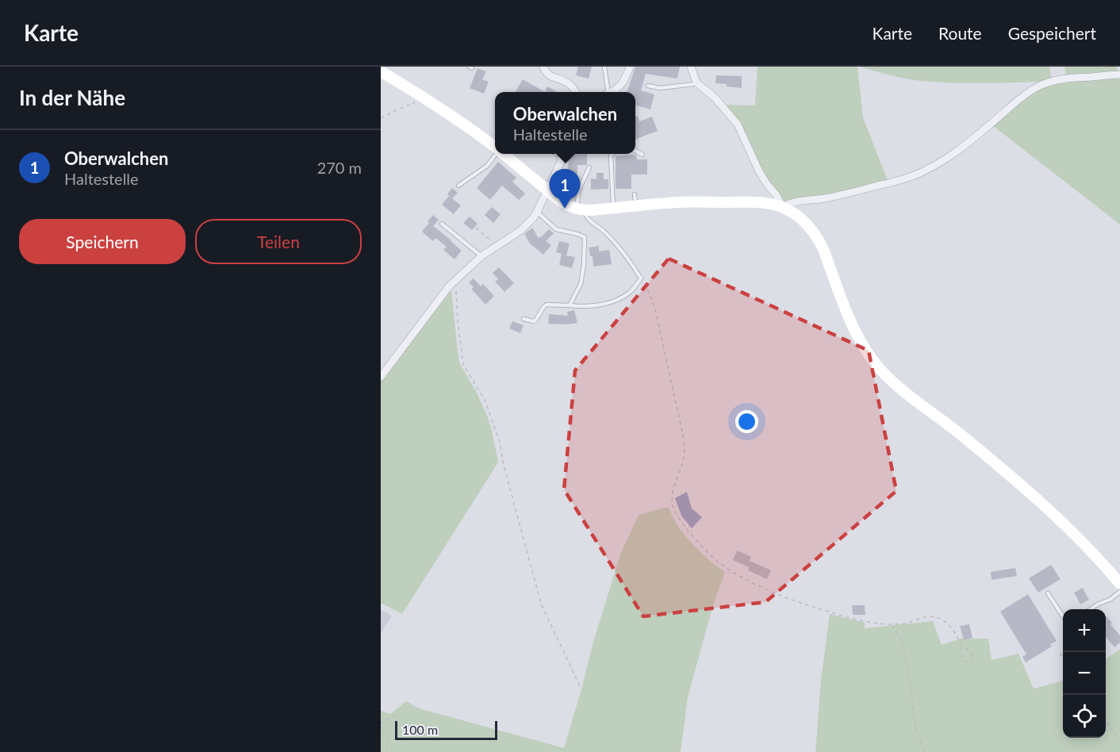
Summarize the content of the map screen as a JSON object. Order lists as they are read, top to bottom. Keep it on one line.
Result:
{"scale_bar":"100 m","page":{"header":"Karte","nav":["Karte","Route","Gespeichert"],"heading":"In der Nähe","popup":["Oberwalchen","Haltestelle"],"list":[{"mark":"1","name":"Oberwalchen","note":"Haltestelle","value":"270 m"}],"pins":"1","buttons":["Speichern","Teilen"],"map_buttons":["+","−"],"scale":"100 m"}}
